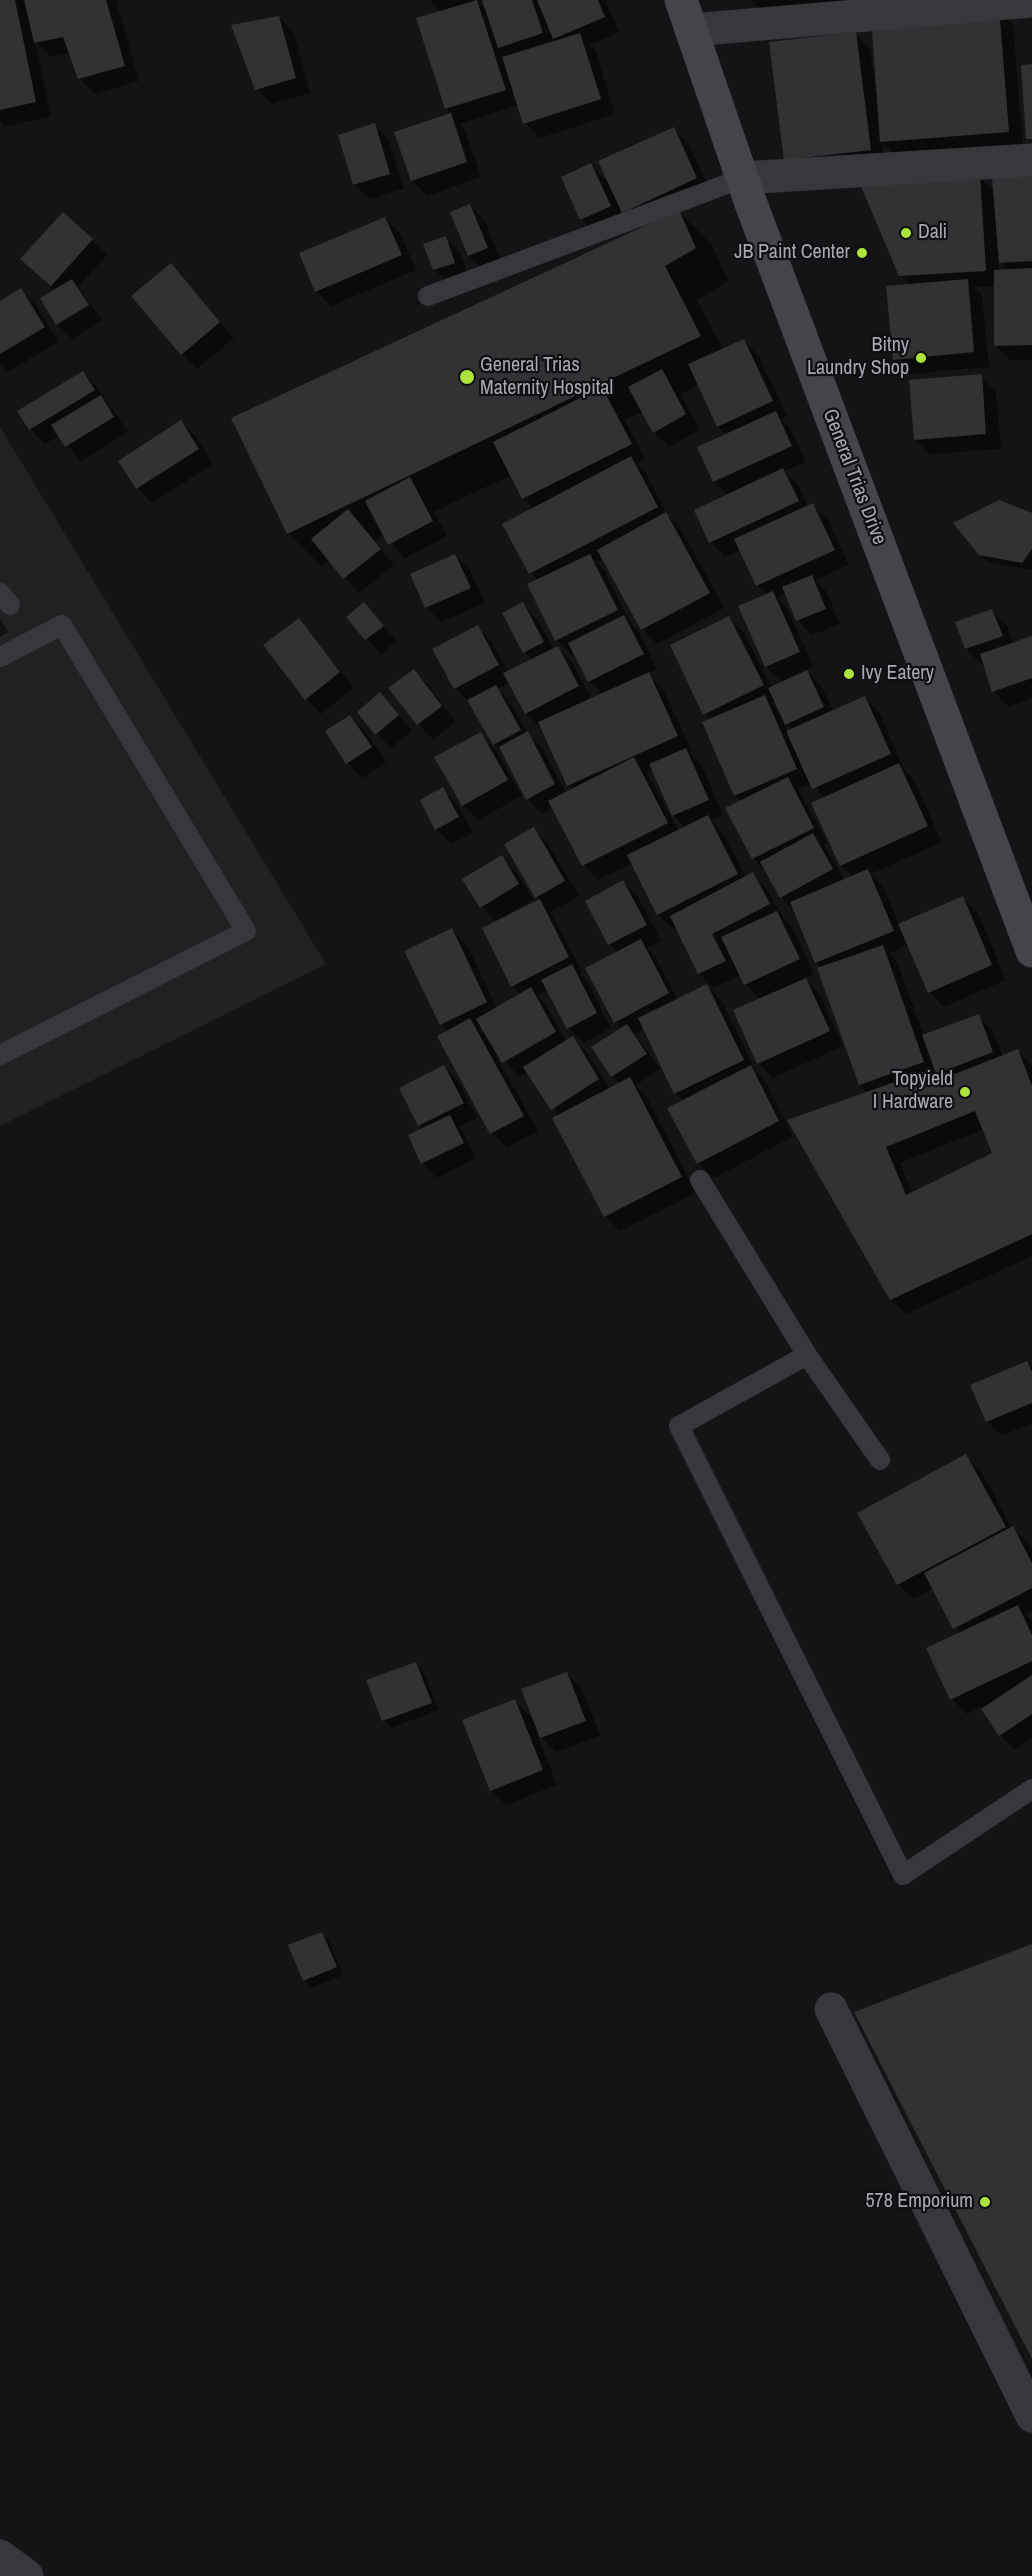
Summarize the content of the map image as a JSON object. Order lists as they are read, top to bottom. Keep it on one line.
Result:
{"streets":{"main road":["General Trias Drive"]},"places":["Dali","JB Paint Center","Bitny Laundry Shop","General Trias Maternity Hospital","Ivy Eatery","Topyield I Hardware","578 Emporium"]}
